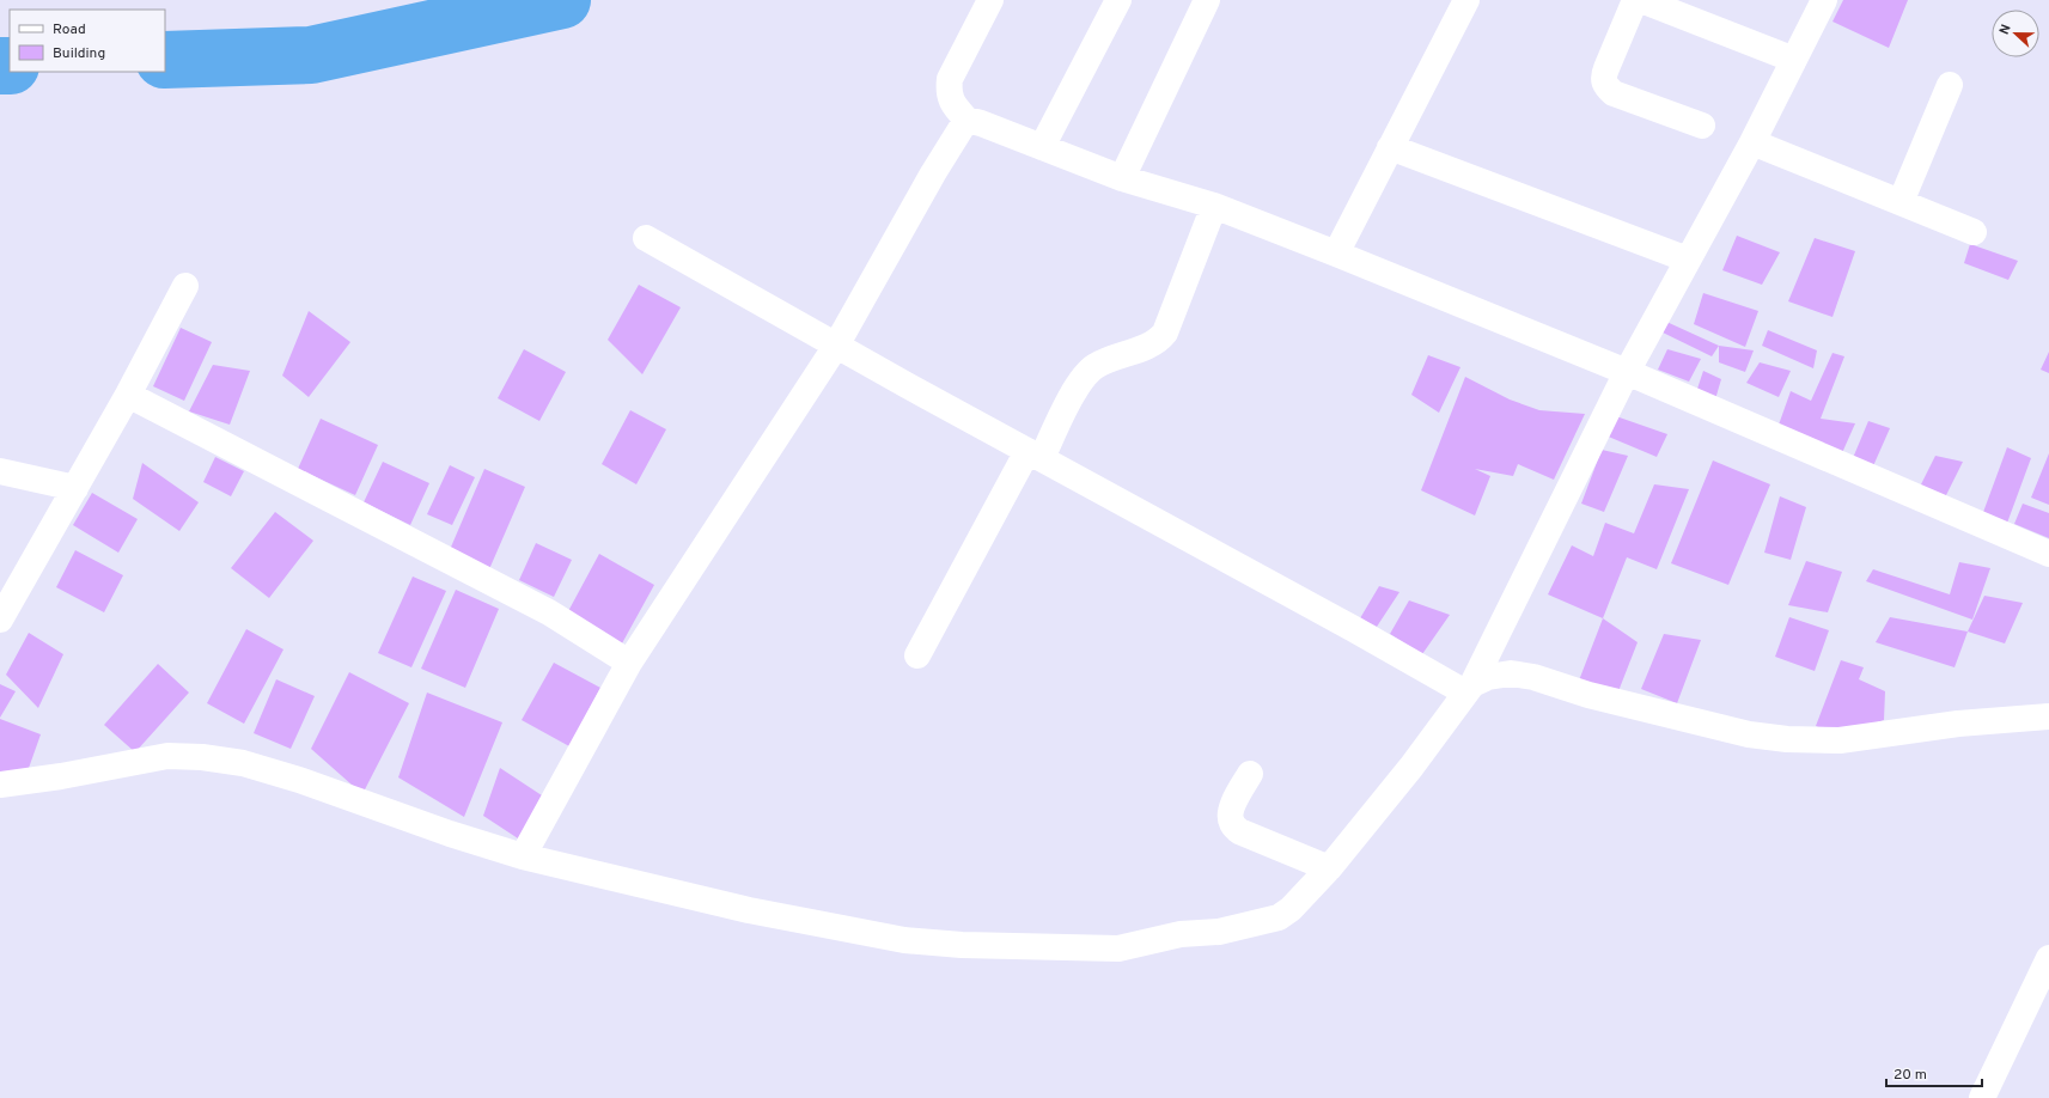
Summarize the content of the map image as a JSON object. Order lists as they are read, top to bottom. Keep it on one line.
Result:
{"legend":["Road","Building"],"scale_bar":"20 m","north":"left"}
